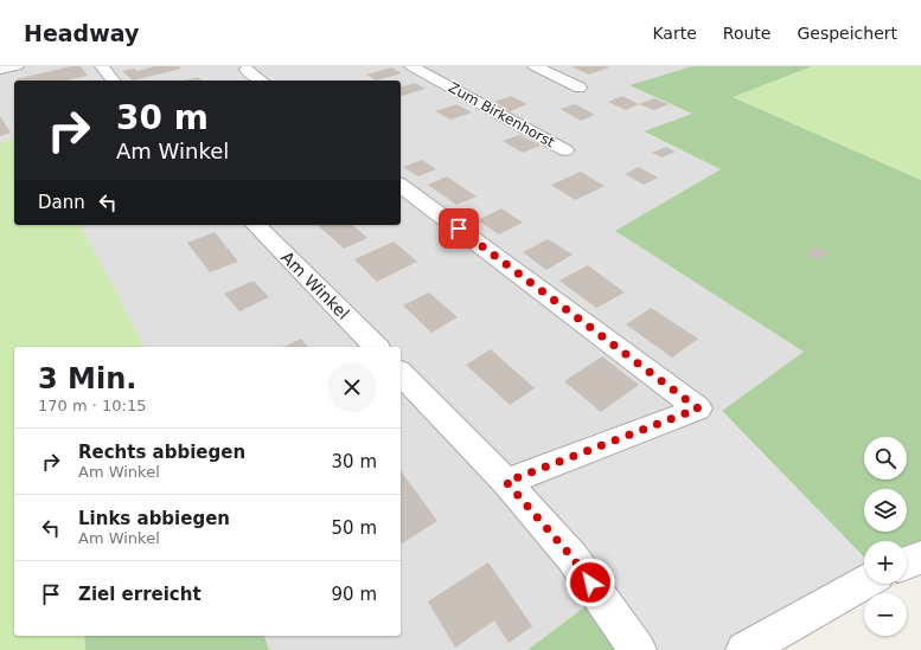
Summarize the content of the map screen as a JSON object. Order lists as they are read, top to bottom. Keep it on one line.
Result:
{"streets":{"street":["Zum Birkenhorst","Am Winkel"]},"page":{"header":"Headway","nav":["Karte","Route","Gespeichert"],"turn":["30 m","Am Winkel"],"then":"Dann","heading":["3 Min.","170 m · 10:15"],"list":[{"name":"Rechts abbiegen","note":"Am Winkel","value":"30 m"},{"name":"Links abbiegen","note":"Am Winkel","value":"50 m"},{"name":"Ziel erreicht","value":"90 m"}],"map_buttons":["+","−"]}}
